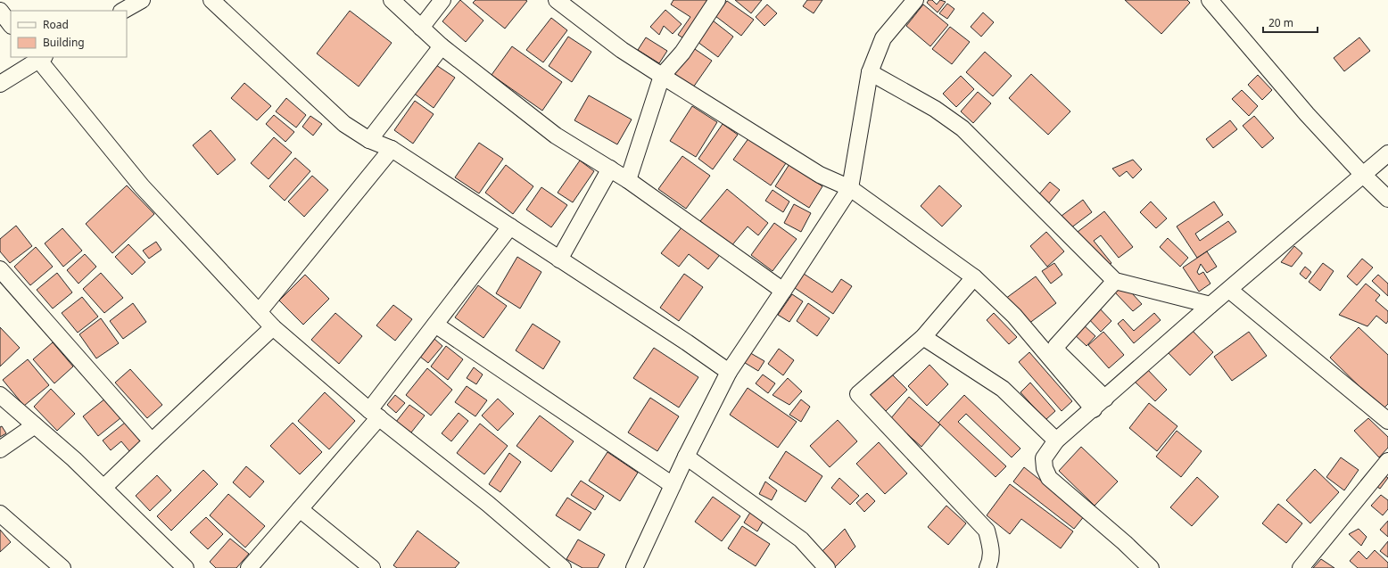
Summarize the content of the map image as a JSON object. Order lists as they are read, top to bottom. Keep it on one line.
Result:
{"legend":["Road","Building"],"scale_bar":"20 m"}
